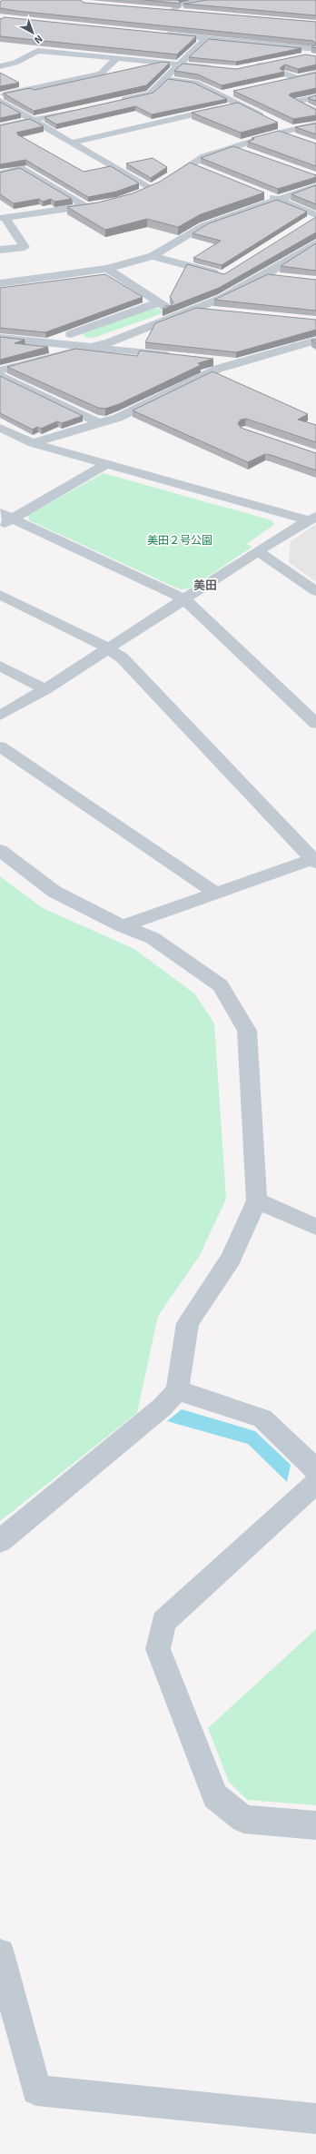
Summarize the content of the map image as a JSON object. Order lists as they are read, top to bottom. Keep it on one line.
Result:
{"districts":["美田"],"parks":["美田２号公園"],"north":"bottom right"}
